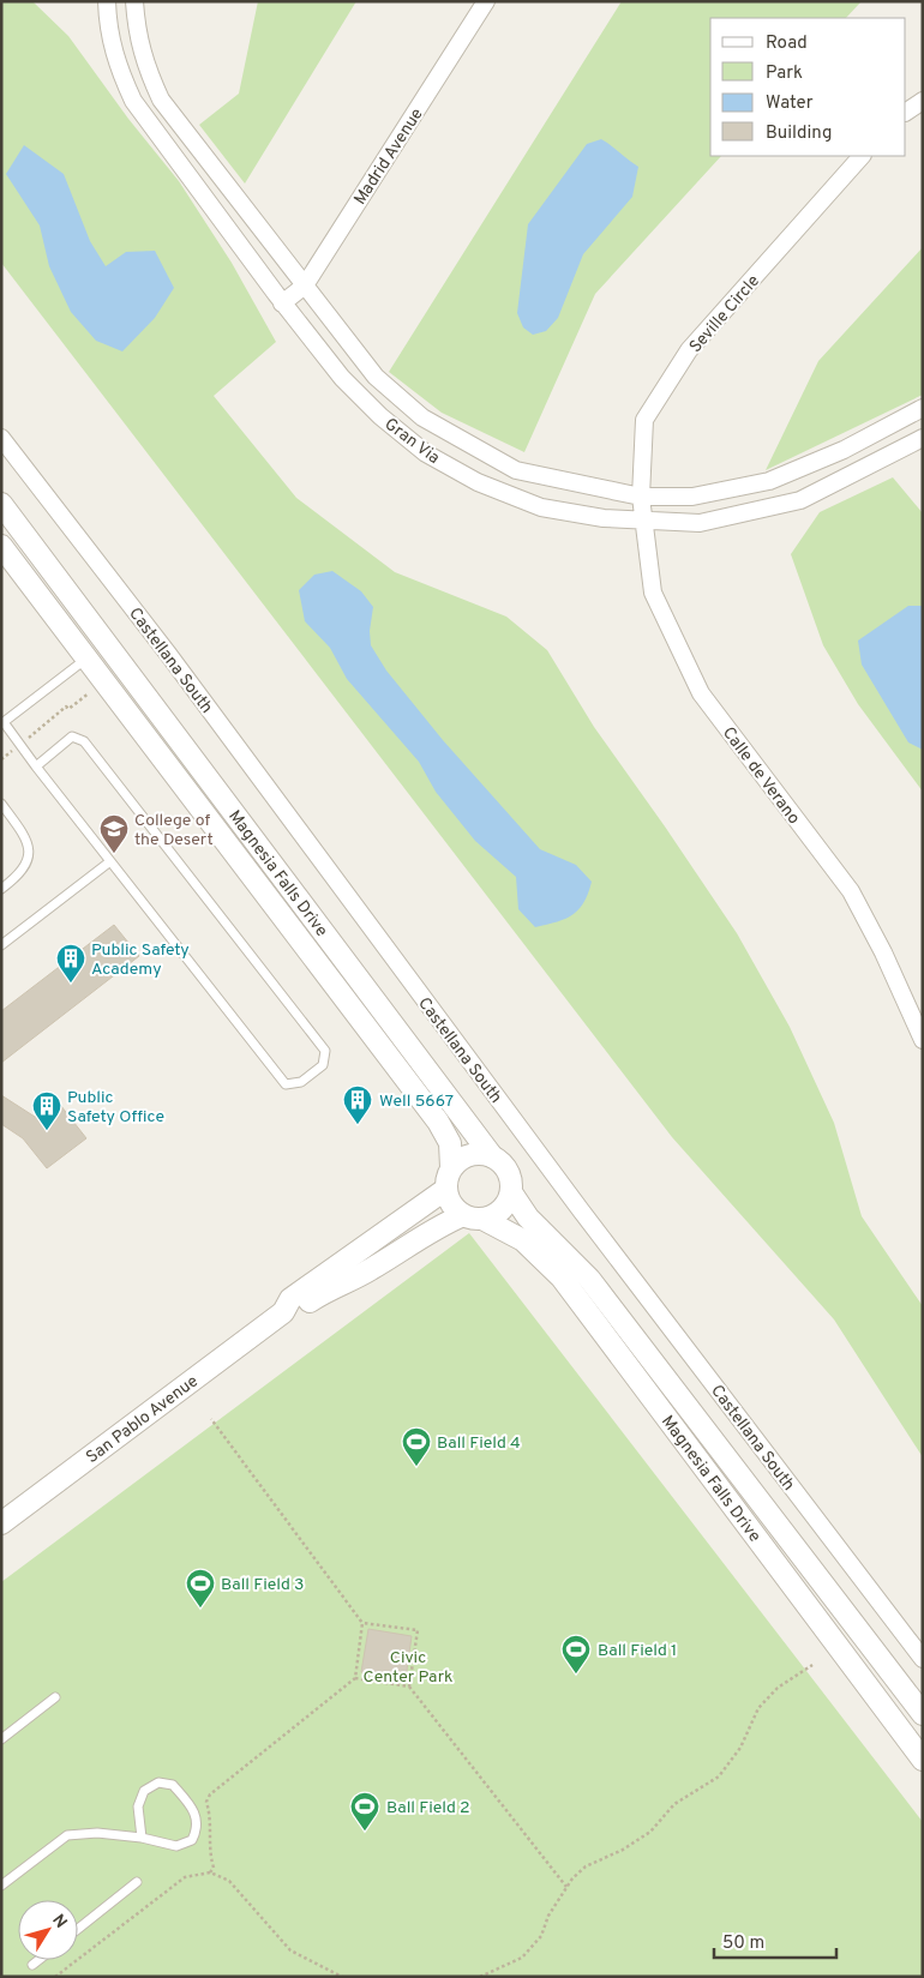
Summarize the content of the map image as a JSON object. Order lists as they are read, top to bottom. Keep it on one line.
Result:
{"streets":{"street":["Madrid Avenue","Seville Circle","Gran Via","Castellana South","Calle de Verano","Magnesia Falls Drive","San Pablo Avenue"]},"crossings":[["Madrid Avenue","Gran Via"],["Seville Circle","Gran Via"],["Seville Circle","Calle de Verano"],["Gran Via","Calle de Verano"],["Magnesia Falls Drive","San Pablo Avenue"]],"parks":["Civic Center Park"],"places":{"school or university":["College of the Desert"],"building":["Public Safety Academy","Well 5667","Public Safety Office"],"sports":["Ball Field 4","Ball Field 3","Ball Field 1","Ball Field 2"]},"legend":["Road","Park","Water","Building"],"scale_bar":"50 m","north":"top right"}
